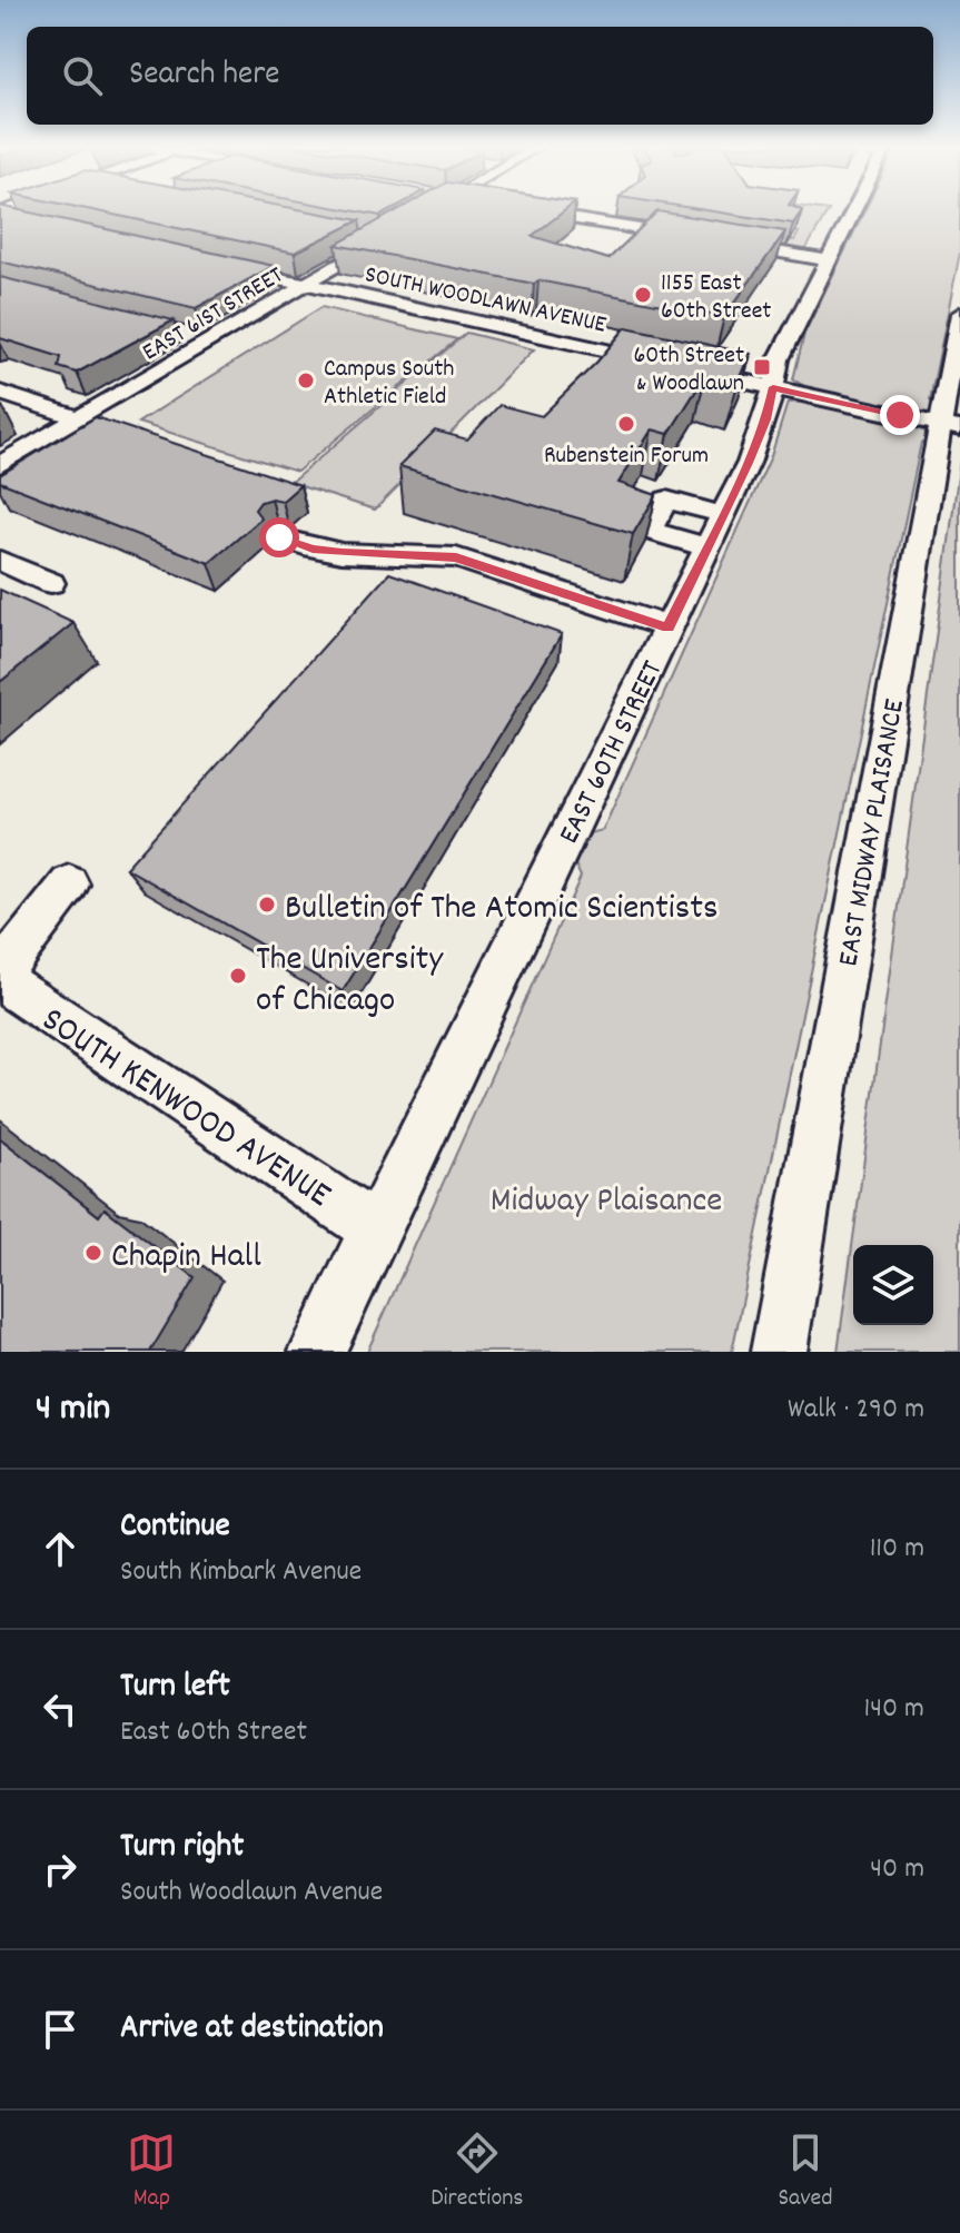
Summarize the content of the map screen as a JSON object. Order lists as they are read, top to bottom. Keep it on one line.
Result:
{"streets":{"street":["SOUTH WOODLAWN AVENUE","EAST 61ST STREET","EAST 60TH STREET","EAST MIDWAY PLAISANCE","SOUTH KENWOOD AVENUE"]},"crossings":[["SOUTH WOODLAWN AVENUE","EAST 61ST STREET"],["SOUTH WOODLAWN AVENUE","EAST 60TH STREET"],["SOUTH WOODLAWN AVENUE","EAST MIDWAY PLAISANCE"],["EAST 60TH STREET","SOUTH KENWOOD AVENUE"]],"parks":["Midway Plaisance"],"places":{"other":["1155 East 60th Street","Campus South Athletic Field","Rubenstein Forum","Bulletin of The Atomic Scientists","The University of Chicago","Chapin Hall"],"transit":["60th Street & Woodlawn"]},"page":{"search":"Search here","heading":["4 min","Walk · 290 m"],"list":[["Continue","South Kimbark Avenue","110 m"],["Turn left","East 60th Street","140 m"],["Turn right","South Woodlawn Avenue","40 m"],"Arrive at destination"],"nav":["Map","Directions","Saved"]}}
